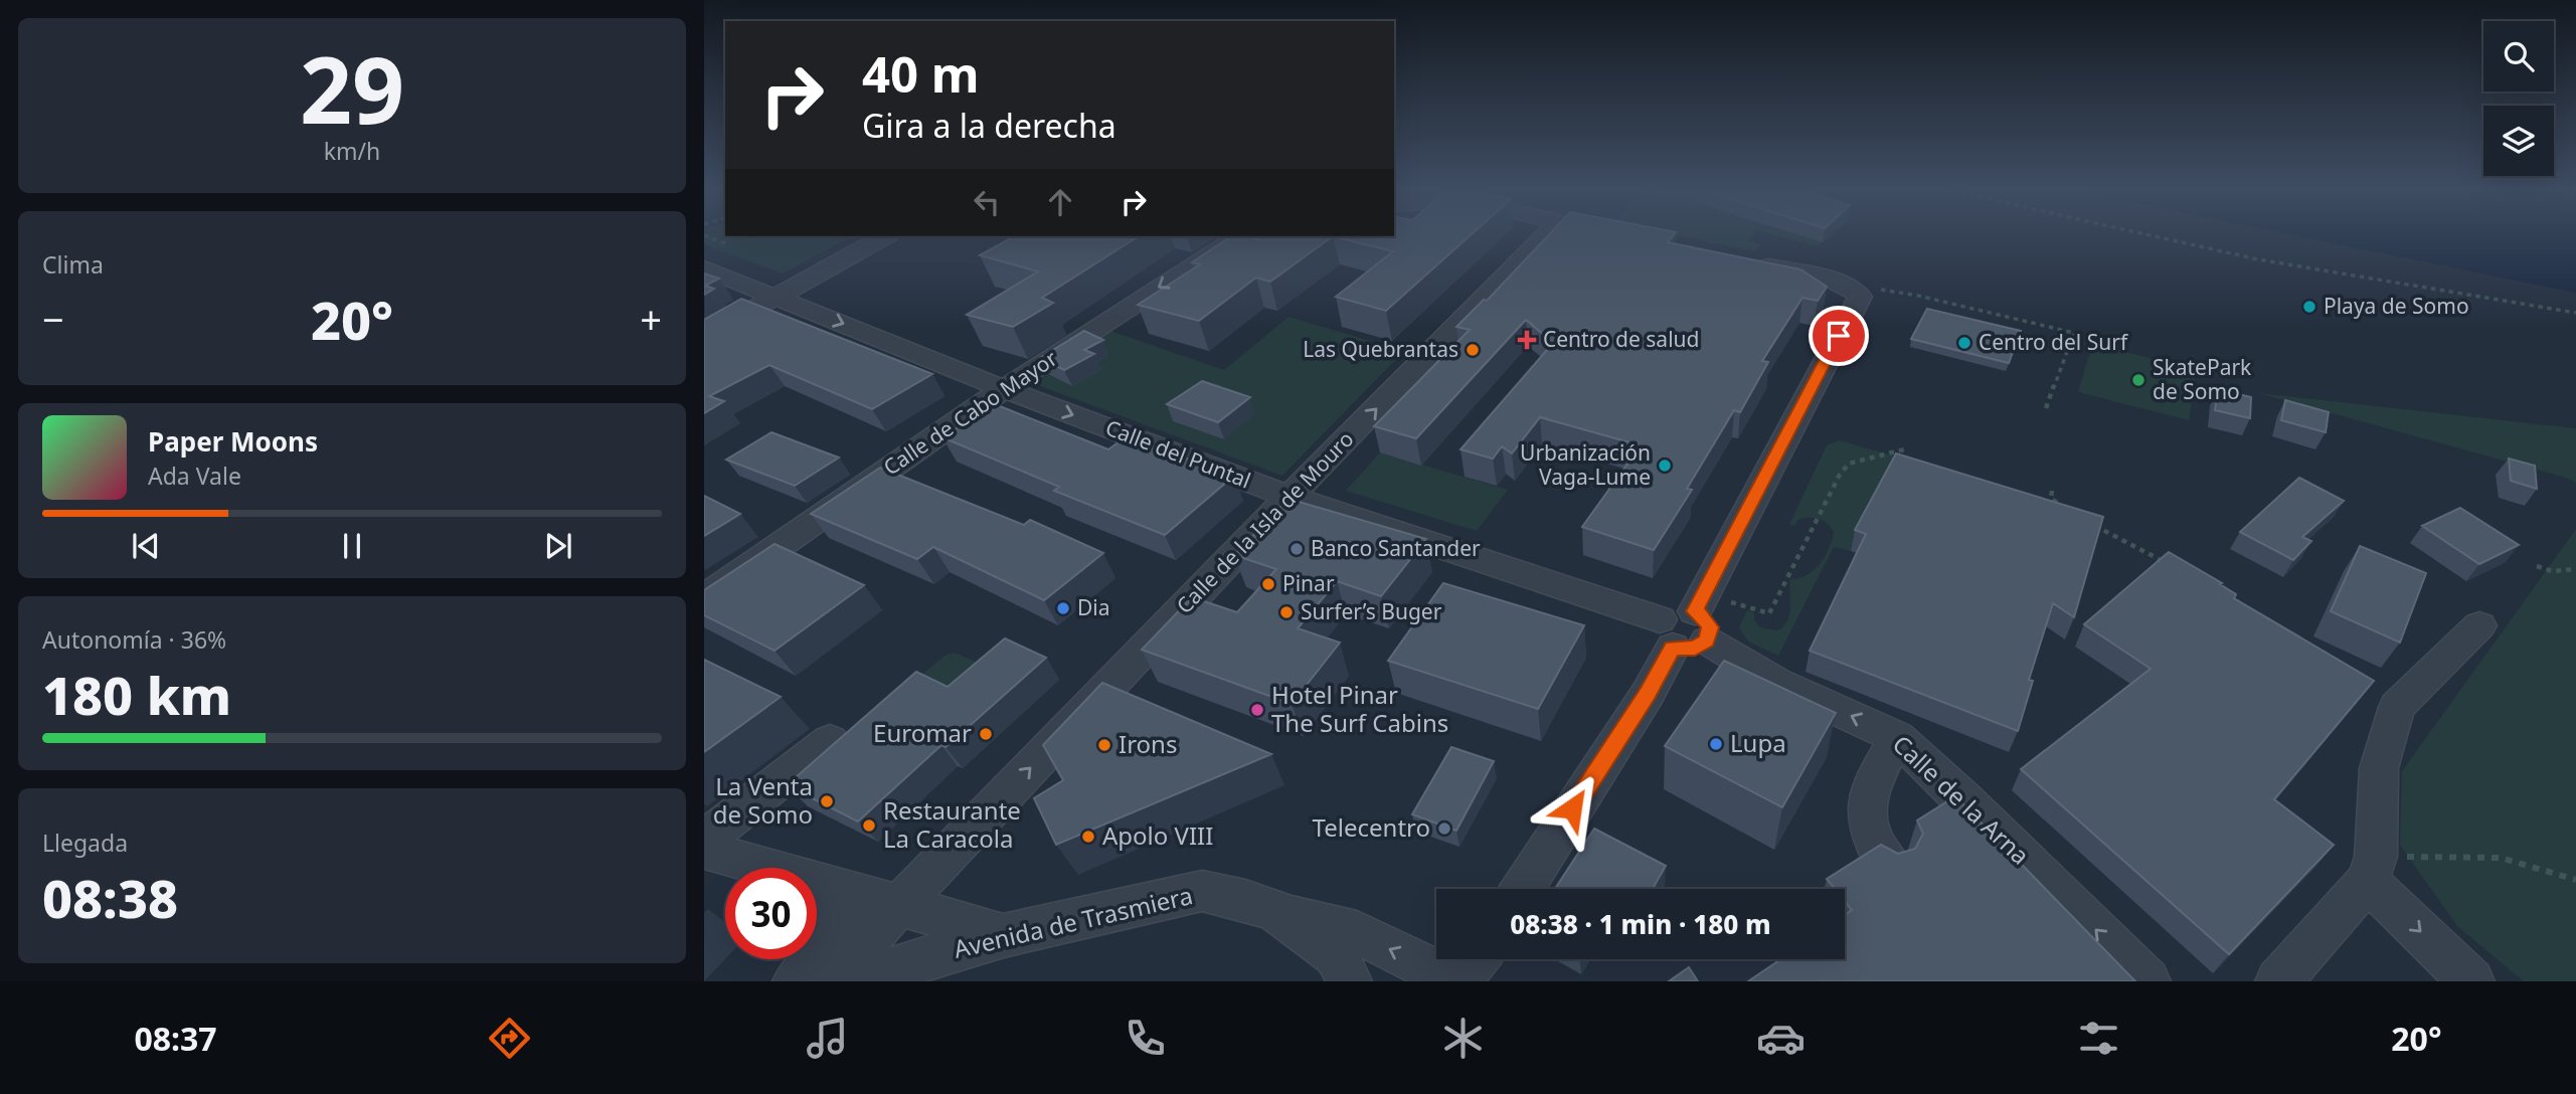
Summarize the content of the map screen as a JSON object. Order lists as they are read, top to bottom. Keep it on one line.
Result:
{"streets":{"street":["Calle de Cabo Mayor","Calle del Puntal","Calle de la Isla de Mouro","Calle de la Arna","Avenida de Trasmiera"]},"crossings":[["Calle de Cabo Mayor","Calle del Puntal"],["Calle del Puntal","Calle de la Isla de Mouro"],["Calle del Puntal","Calle de la Arna"]],"one_way":["Calle de Cabo Mayor","Calle del Puntal","Calle de la Isla de Mouro","Calle de la Arna"],"places":{"other":["Playa de Somo","Centro del Surf","Las Quebrantas","SkatePark de Somo","Urbanización Vaga-Lume","Banco Santander","Pinar","Dia","Surfer’s Buger","Hotel Pinar The Surf Cabins","Euromar","Lupa","Irons","La Venta de Somo","Restaurante La Caracola","Telecentro","Apolo VIII"],"health":["Centro de salud"]},"page":{"tile":[["29","km/h"],"Clima",["Autonomía · 36%","180 km"],["Llegada","08:38"]],"turn":["40 m","Gira a la derecha"],"heat":["−","20°","+"],"song":["Paper Moons","Ada Vale"],"limit":"30","trip":"08:38 · 1 min · 180 m","tabs":["08:37","20°"]}}
